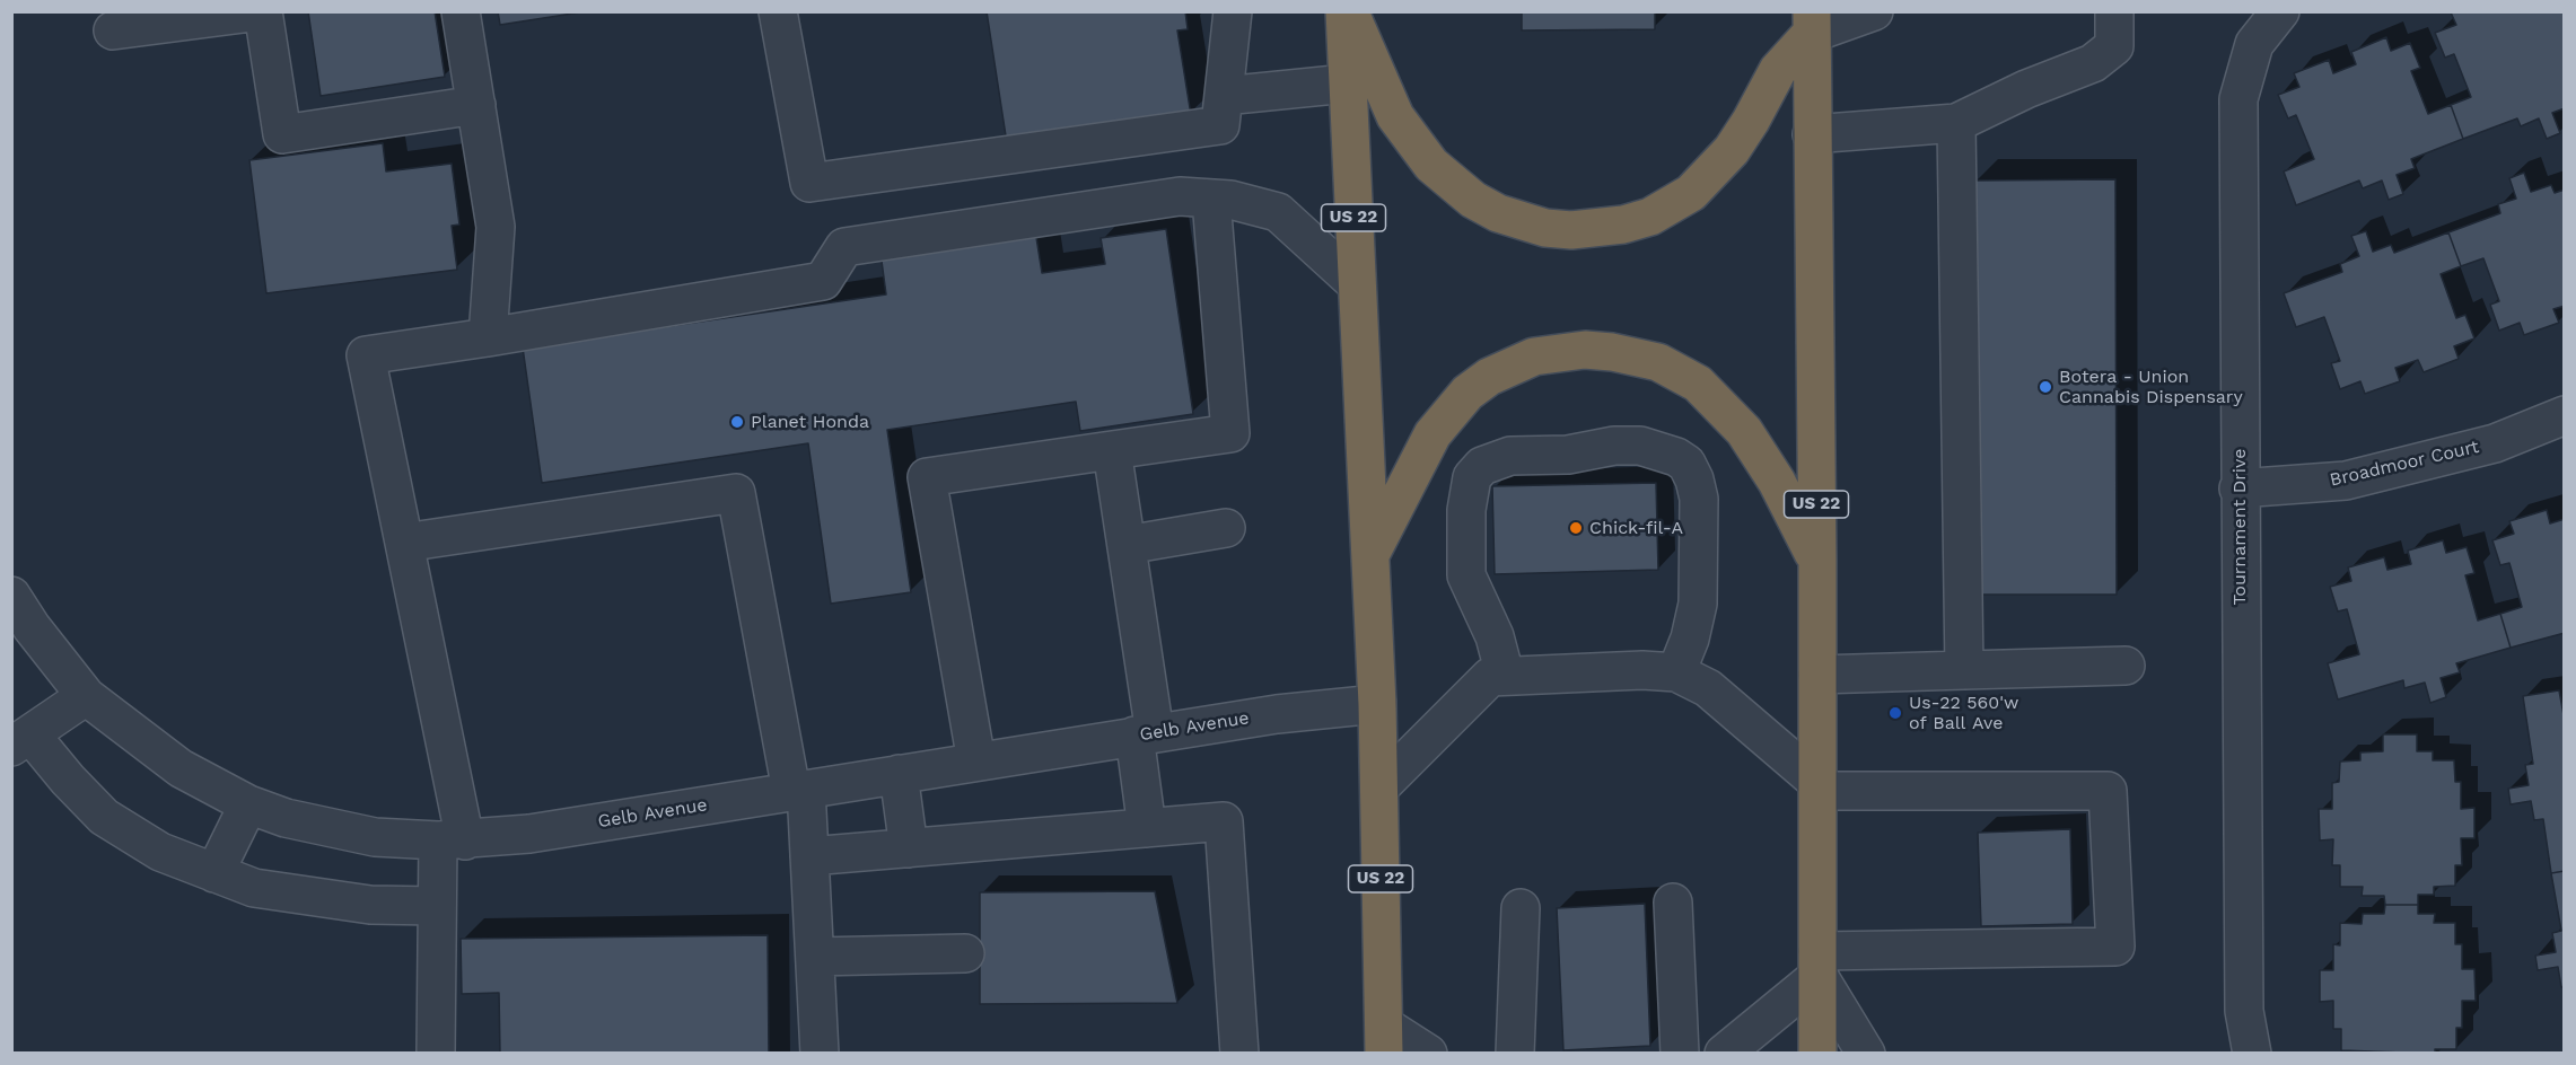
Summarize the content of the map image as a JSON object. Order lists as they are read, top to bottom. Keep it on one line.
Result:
{"streets":{"highway":["US 22"],"street":["Broadmoor Court","Tournament Drive","Gelb Avenue"]},"crossings":[["US 22","Gelb Avenue"],["Broadmoor Court","Tournament Drive"]],"places":["Botera - Union Cannabis Dispensary","Planet Honda","Chick-fil-A","Us-22 560'w of Ball Ave"]}
